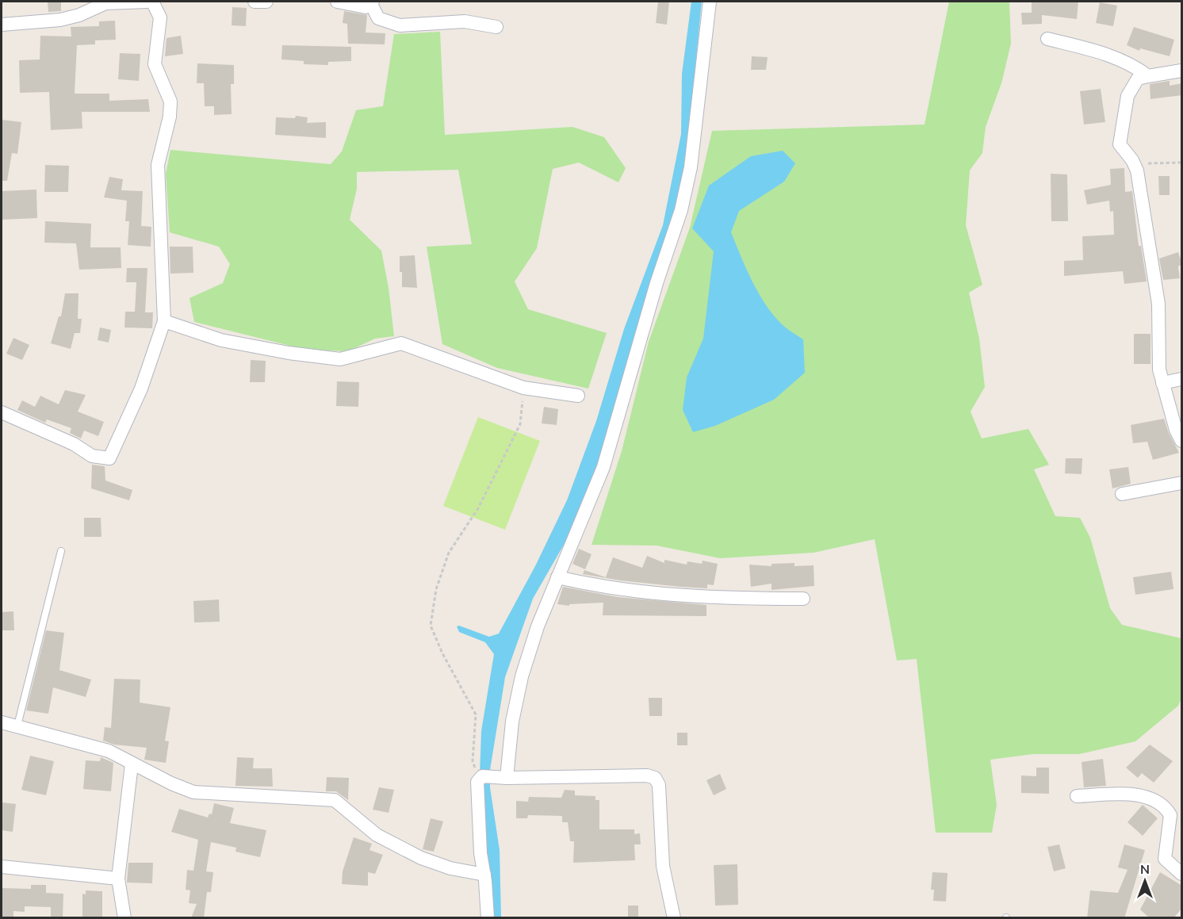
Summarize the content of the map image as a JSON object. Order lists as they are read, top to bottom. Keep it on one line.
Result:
{"north":"top"}
